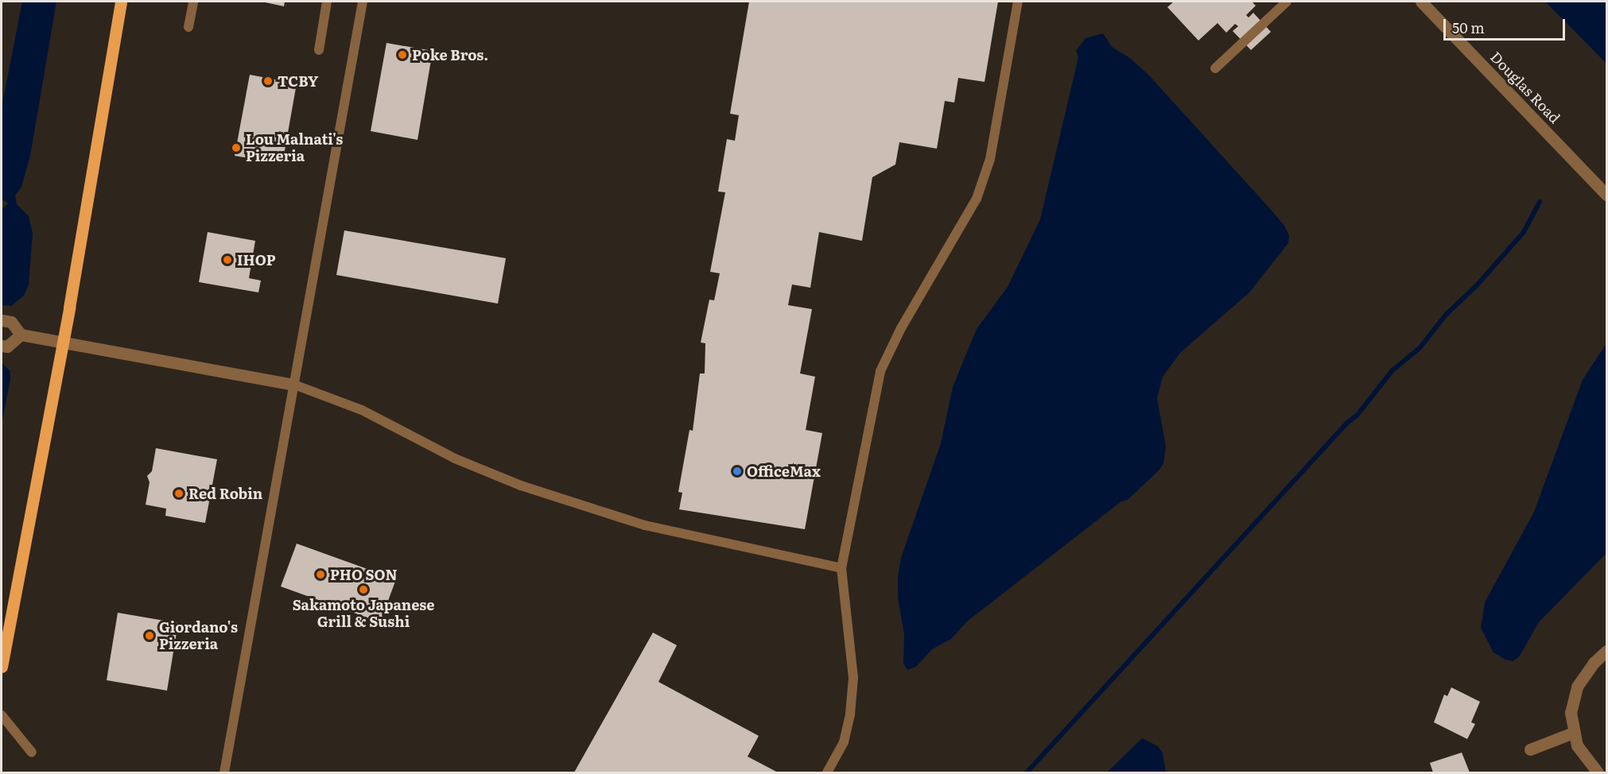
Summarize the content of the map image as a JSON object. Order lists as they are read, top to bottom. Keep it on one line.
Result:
{"streets":{"street":["Douglas Road"]},"places":["Poke Bros.","TCBY","Lou Malnati's Pizzeria","IHOP","OfficeMax","Red Robin","PHO SON","Sakamoto Japanese Grill & Sushi","Giordano's Pizzeria"],"scale_bar":"50 m"}
